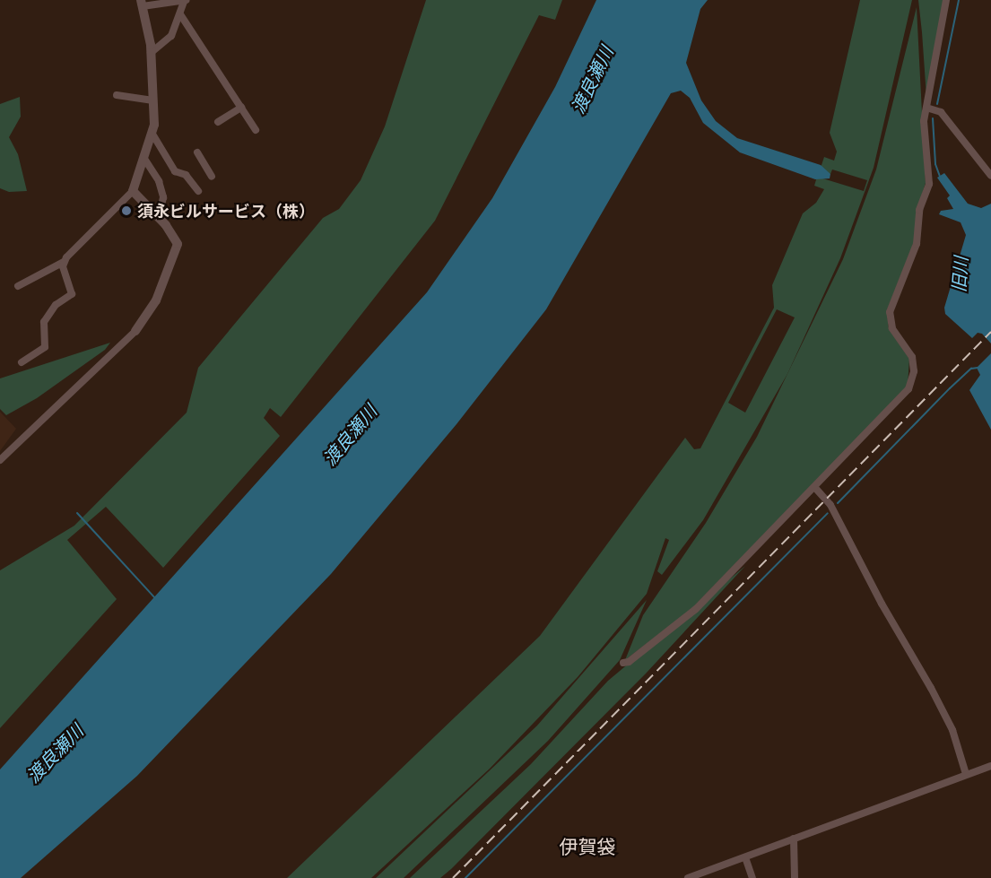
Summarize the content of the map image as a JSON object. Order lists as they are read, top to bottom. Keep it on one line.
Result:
{"districts":["伊賀袋"],"water":["渡良瀬川","旧川"],"places":["須永ビルサービス（株）"]}
